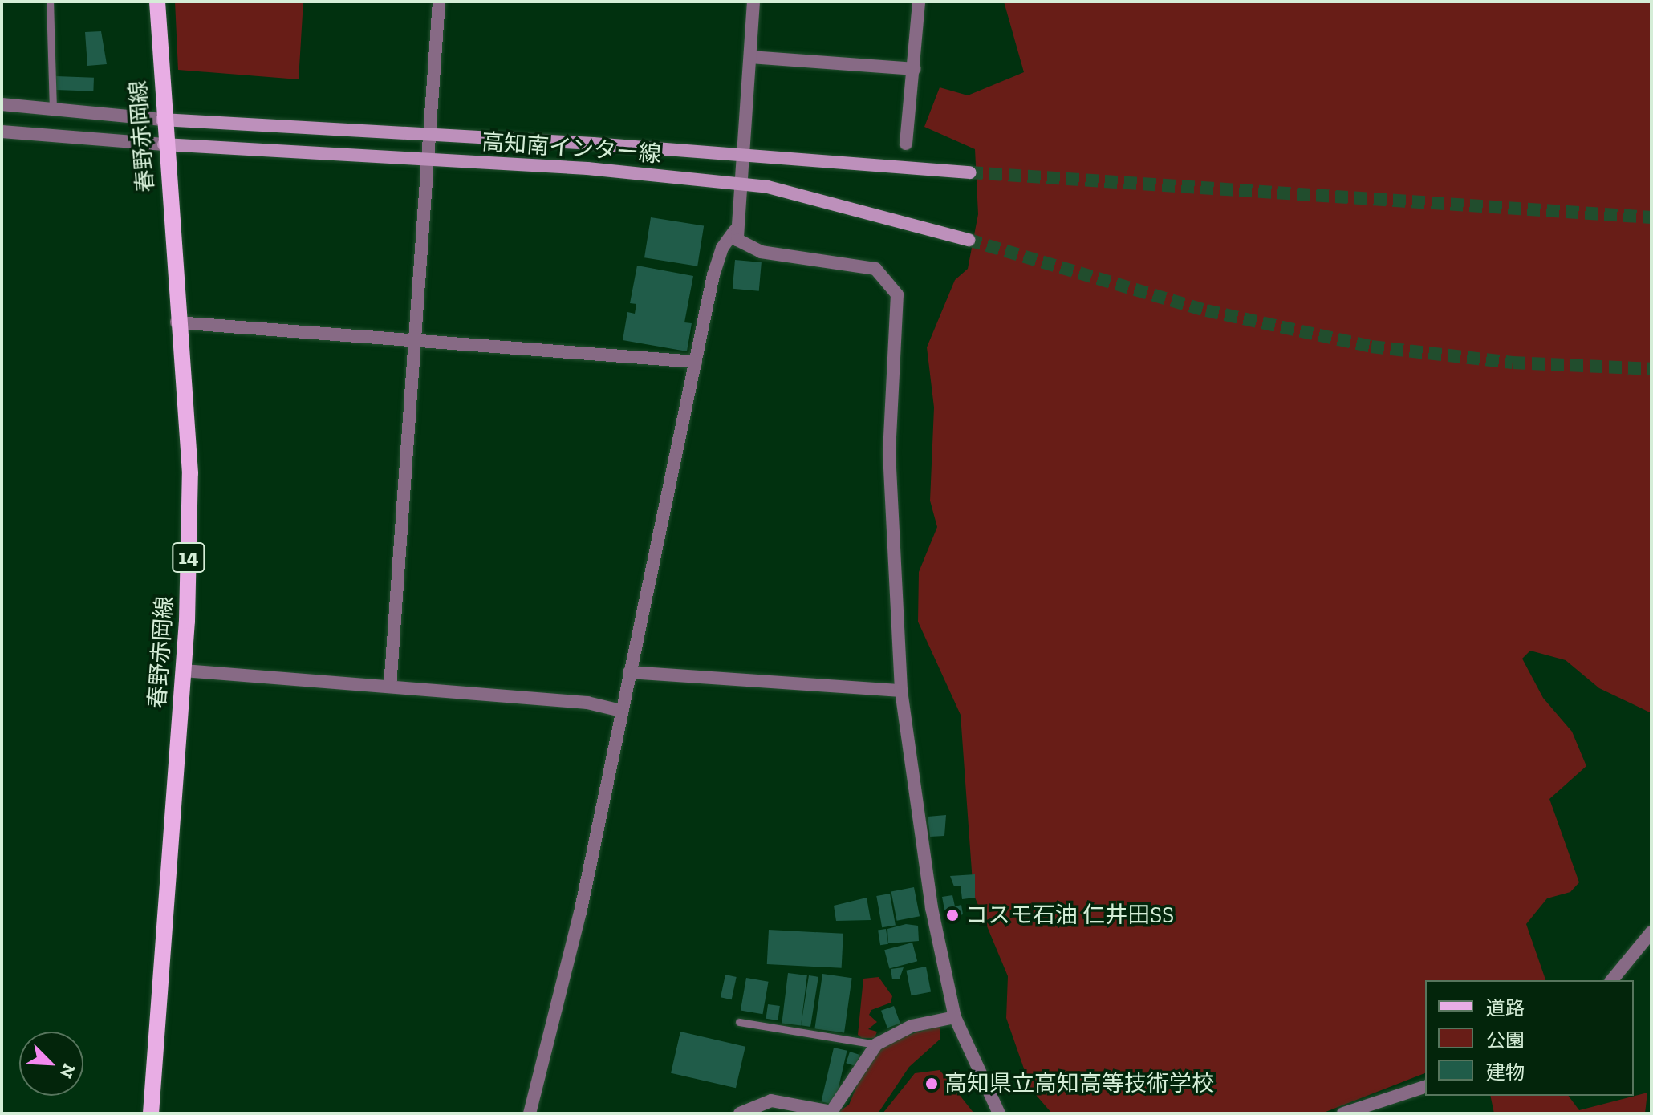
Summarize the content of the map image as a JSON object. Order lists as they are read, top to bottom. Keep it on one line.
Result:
{"streets":{"main road":["春野赤岡線","高知南インター線","14"]},"crossings":[["春野赤岡線","高知南インター線"]],"places":["コスモ石油 仁井田SS","高知県立高知高等技術学校"],"legend":["道路","公園","建物"],"north":"bottom right"}
